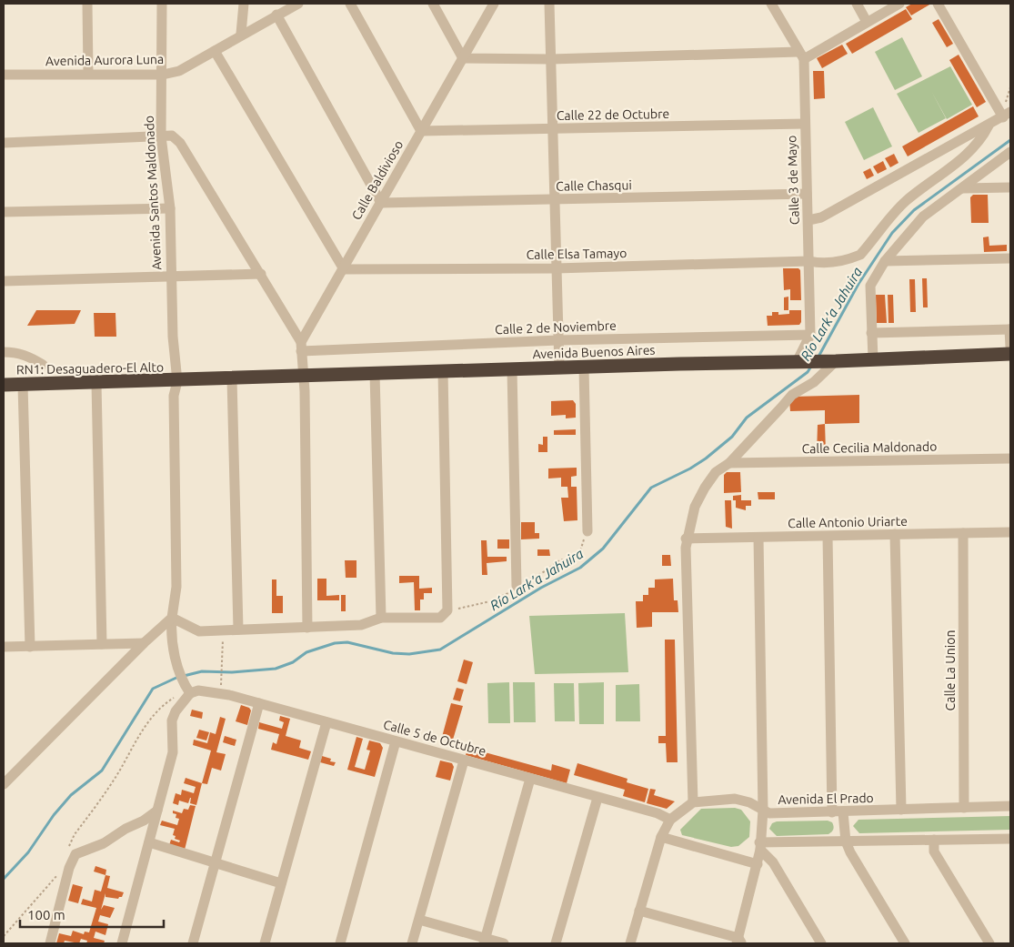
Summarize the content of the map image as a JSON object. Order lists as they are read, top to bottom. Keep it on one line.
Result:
{"streets":{"highway":["Avenida Buenos Aires","RN1: Desaguadero-El Alto"],"street":["Avenida Aurora Luna","Calle 22 de Octubre","Calle Baldivioso","Calle 3 de Mayo","Calle Chasqui","Avenida Santos Maldonado","Calle Elsa Tamayo","Calle 2 de Noviembre","Calle Cecilia Maldonado","Calle Antonio Uriarte","Calle La Union","Calle 5 de Octubre","Avenida El Prado"]},"crossings":[["Avenida Aurora Luna","Avenida Santos Maldonado"],["Calle 22 de Octubre","Calle Baldivioso"],["Calle 22 de Octubre","Calle 3 de Mayo"],["Calle Baldivioso","Calle Chasqui"],["Calle Baldivioso","Calle Elsa Tamayo"],["Calle Baldivioso","Calle 2 de Noviembre"],["Calle 3 de Mayo","Calle Chasqui"],["Calle 3 de Mayo","Calle Elsa Tamayo"],["Calle 3 de Mayo","Calle 2 de Noviembre"],["Calle 3 de Mayo","Avenida Buenos Aires"],["Avenida Santos Maldonado","Avenida Buenos Aires"],["Avenida Santos Maldonado","RN1: Desaguadero-El Alto"],["Avenida Santos Maldonado","Calle 5 de Octubre"],["Avenida Buenos Aires","RN1: Desaguadero-El Alto"],["Calle Antonio Uriarte","Calle La Union"],["Calle La Union","Avenida El Prado"]],"water":["Río Lark’a Jahuira"],"scale_bar":"100 m"}
